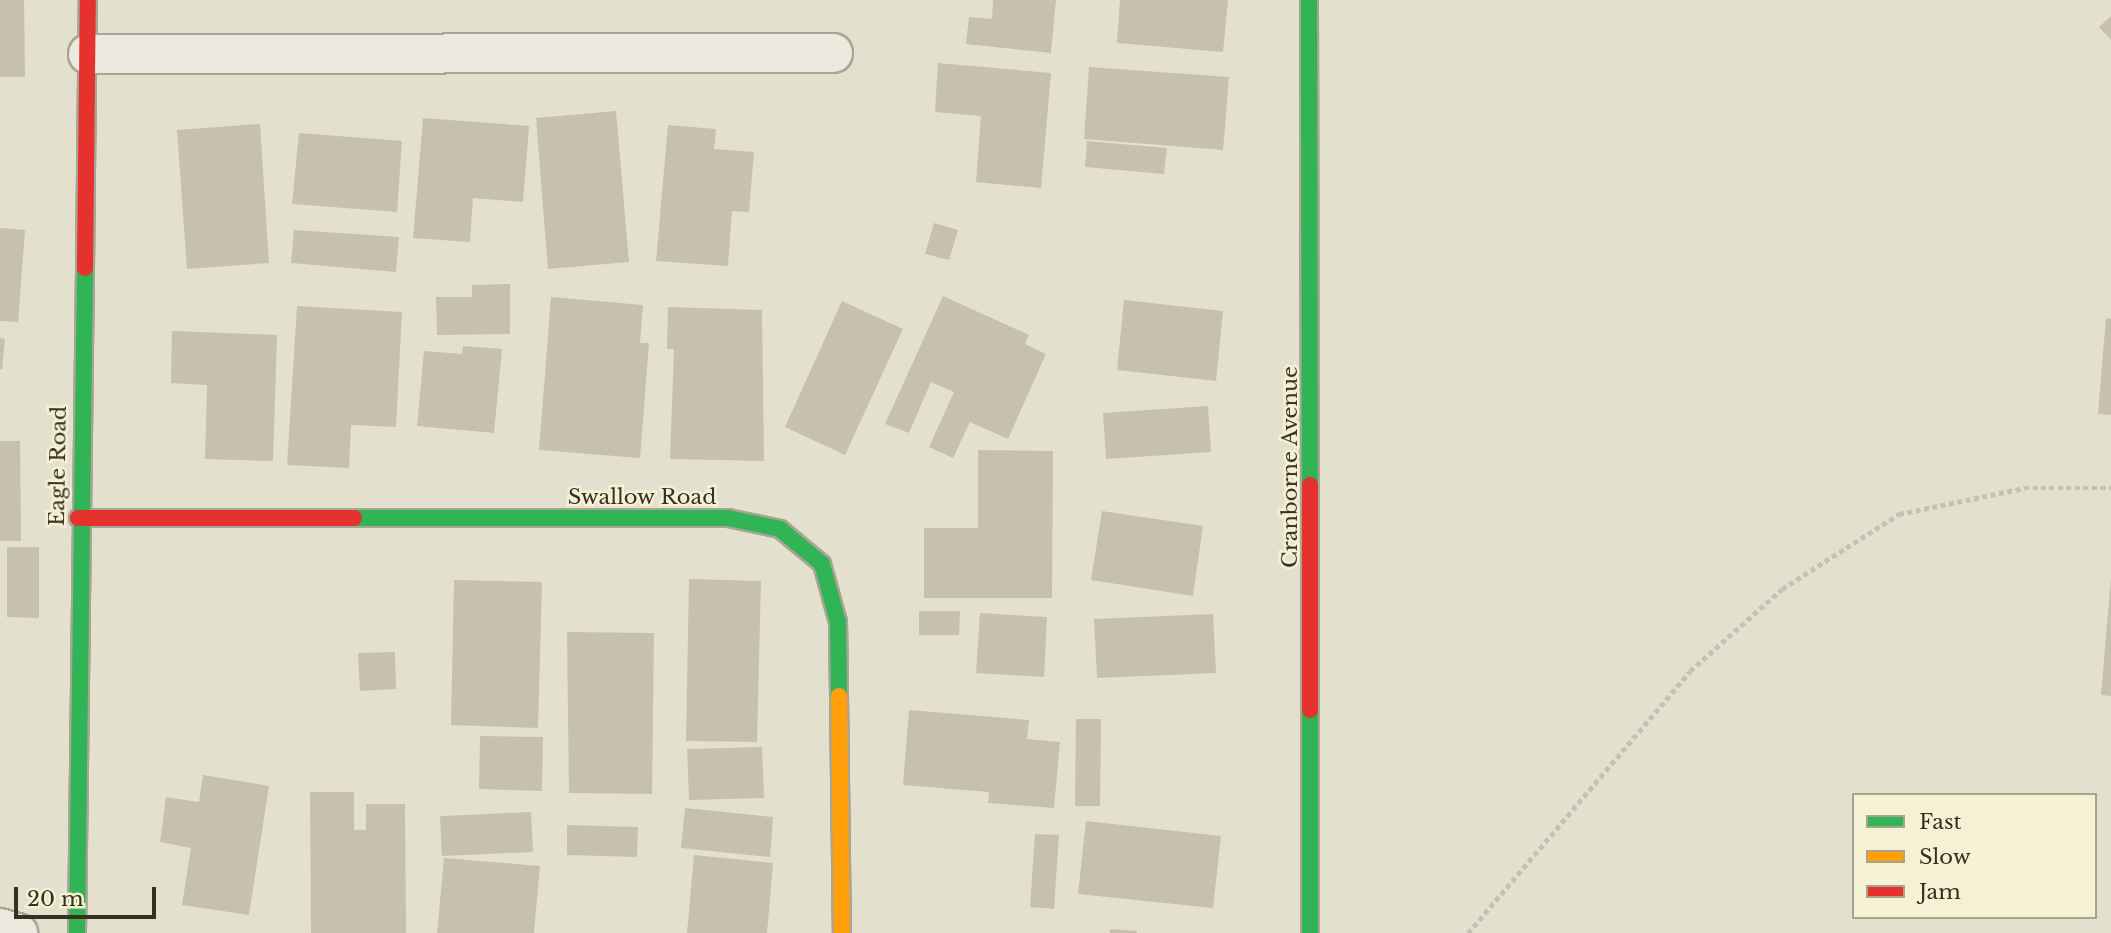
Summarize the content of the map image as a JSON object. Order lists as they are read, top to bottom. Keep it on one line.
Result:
{"streets":{"street":["Eagle Road","Cranborne Avenue","Swallow Road"]},"crossings":[["Eagle Road","Swallow Road"]],"legend":["Fast","Slow","Jam"],"scale_bar":"20 m"}
